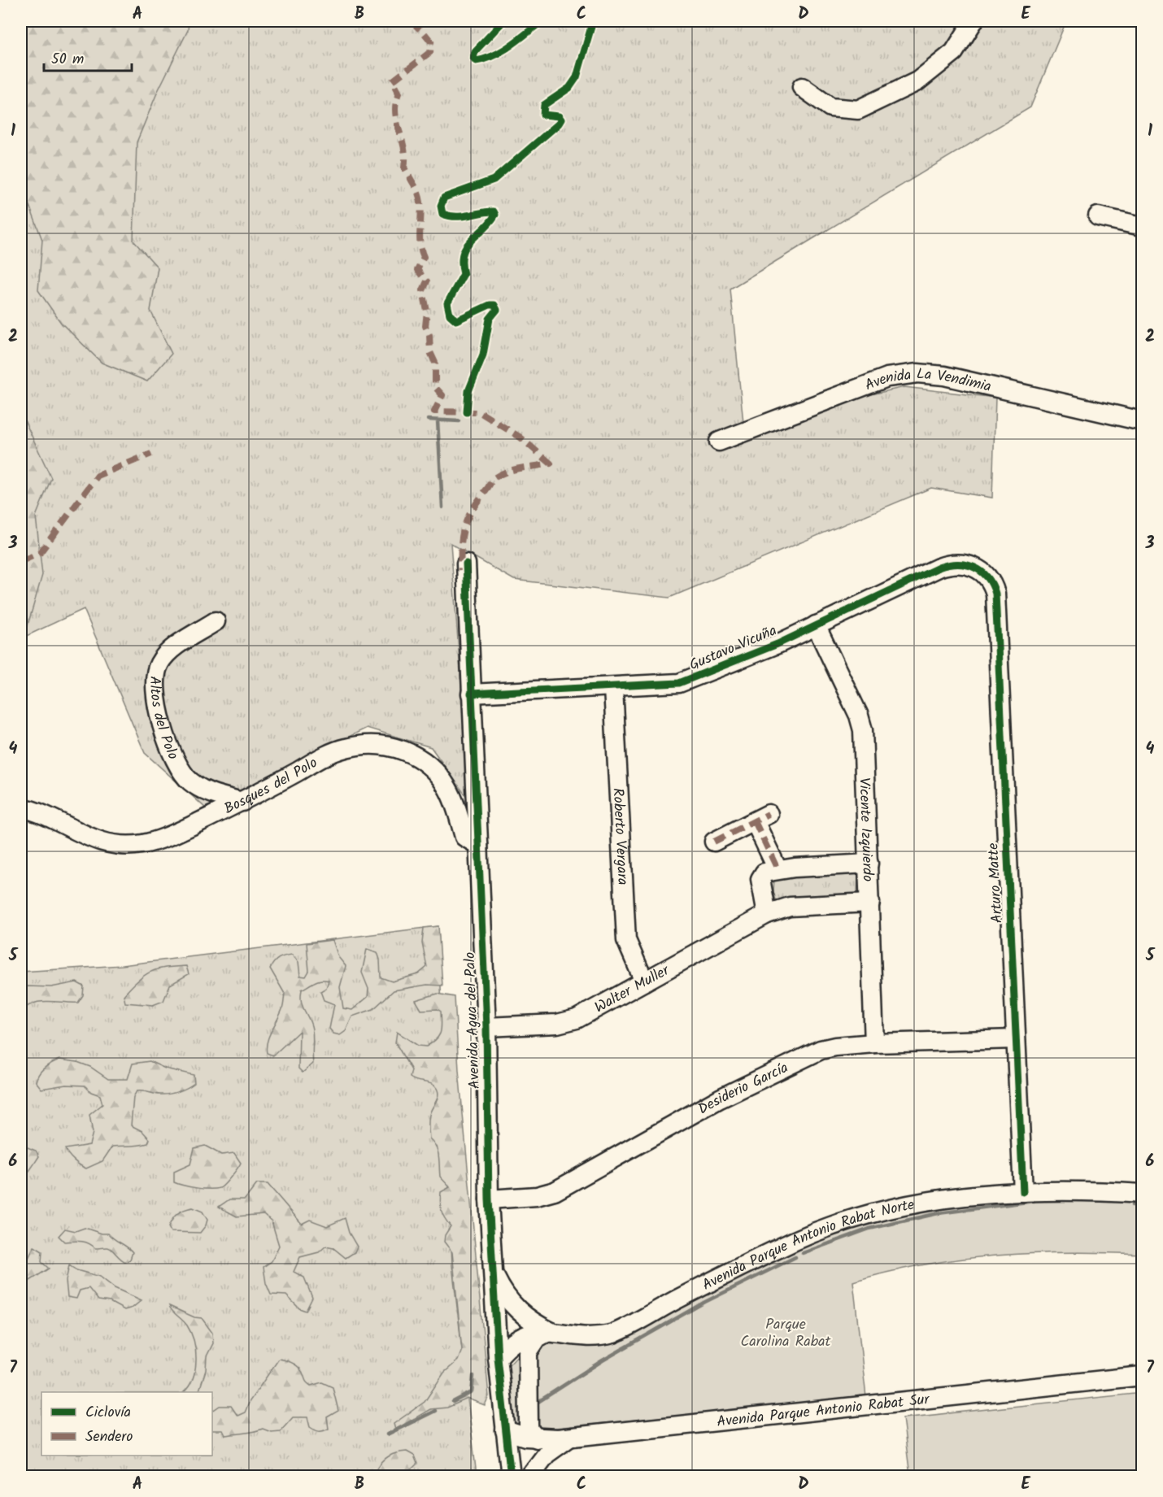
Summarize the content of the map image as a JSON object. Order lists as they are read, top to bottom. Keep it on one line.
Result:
{"streets":{"street":["Avenida La Vendimia","Gustavo Vicuña","Altos del Polo","Bosques del Polo","Vicente Izquierdo","Roberto Vergara","Arturo Matte","Walter Muller","Avenida Agua del Palo","Desiderio García","Avenida Parque Antonio Rabat Norte","Avenida Parque Antonio Rabat Sur"]},"crossings":[["Gustavo Vicuña","Vicente Izquierdo"],["Gustavo Vicuña","Roberto Vergara"],["Gustavo Vicuña","Arturo Matte"],["Gustavo Vicuña","Avenida Agua del Palo"],["Altos del Polo","Bosques del Polo"],["Bosques del Polo","Avenida Agua del Palo"],["Vicente Izquierdo","Walter Muller"],["Vicente Izquierdo","Desiderio García"],["Roberto Vergara","Walter Muller"],["Arturo Matte","Desiderio García"],["Arturo Matte","Avenida Parque Antonio Rabat Norte"],["Walter Muller","Avenida Agua del Palo"],["Avenida Agua del Palo","Desiderio García"],["Avenida Agua del Palo","Avenida Parque Antonio Rabat Norte"],["Avenida Agua del Palo","Avenida Parque Antonio Rabat Sur"]],"parks":["Parque Carolina Rabat"],"legend":["Ciclovía","Sendero"],"scale_bar":"50 m","grid":{"columns":["A","B","C","D","E"],"rows":["1","2","3","4","5","6","7"]}}
